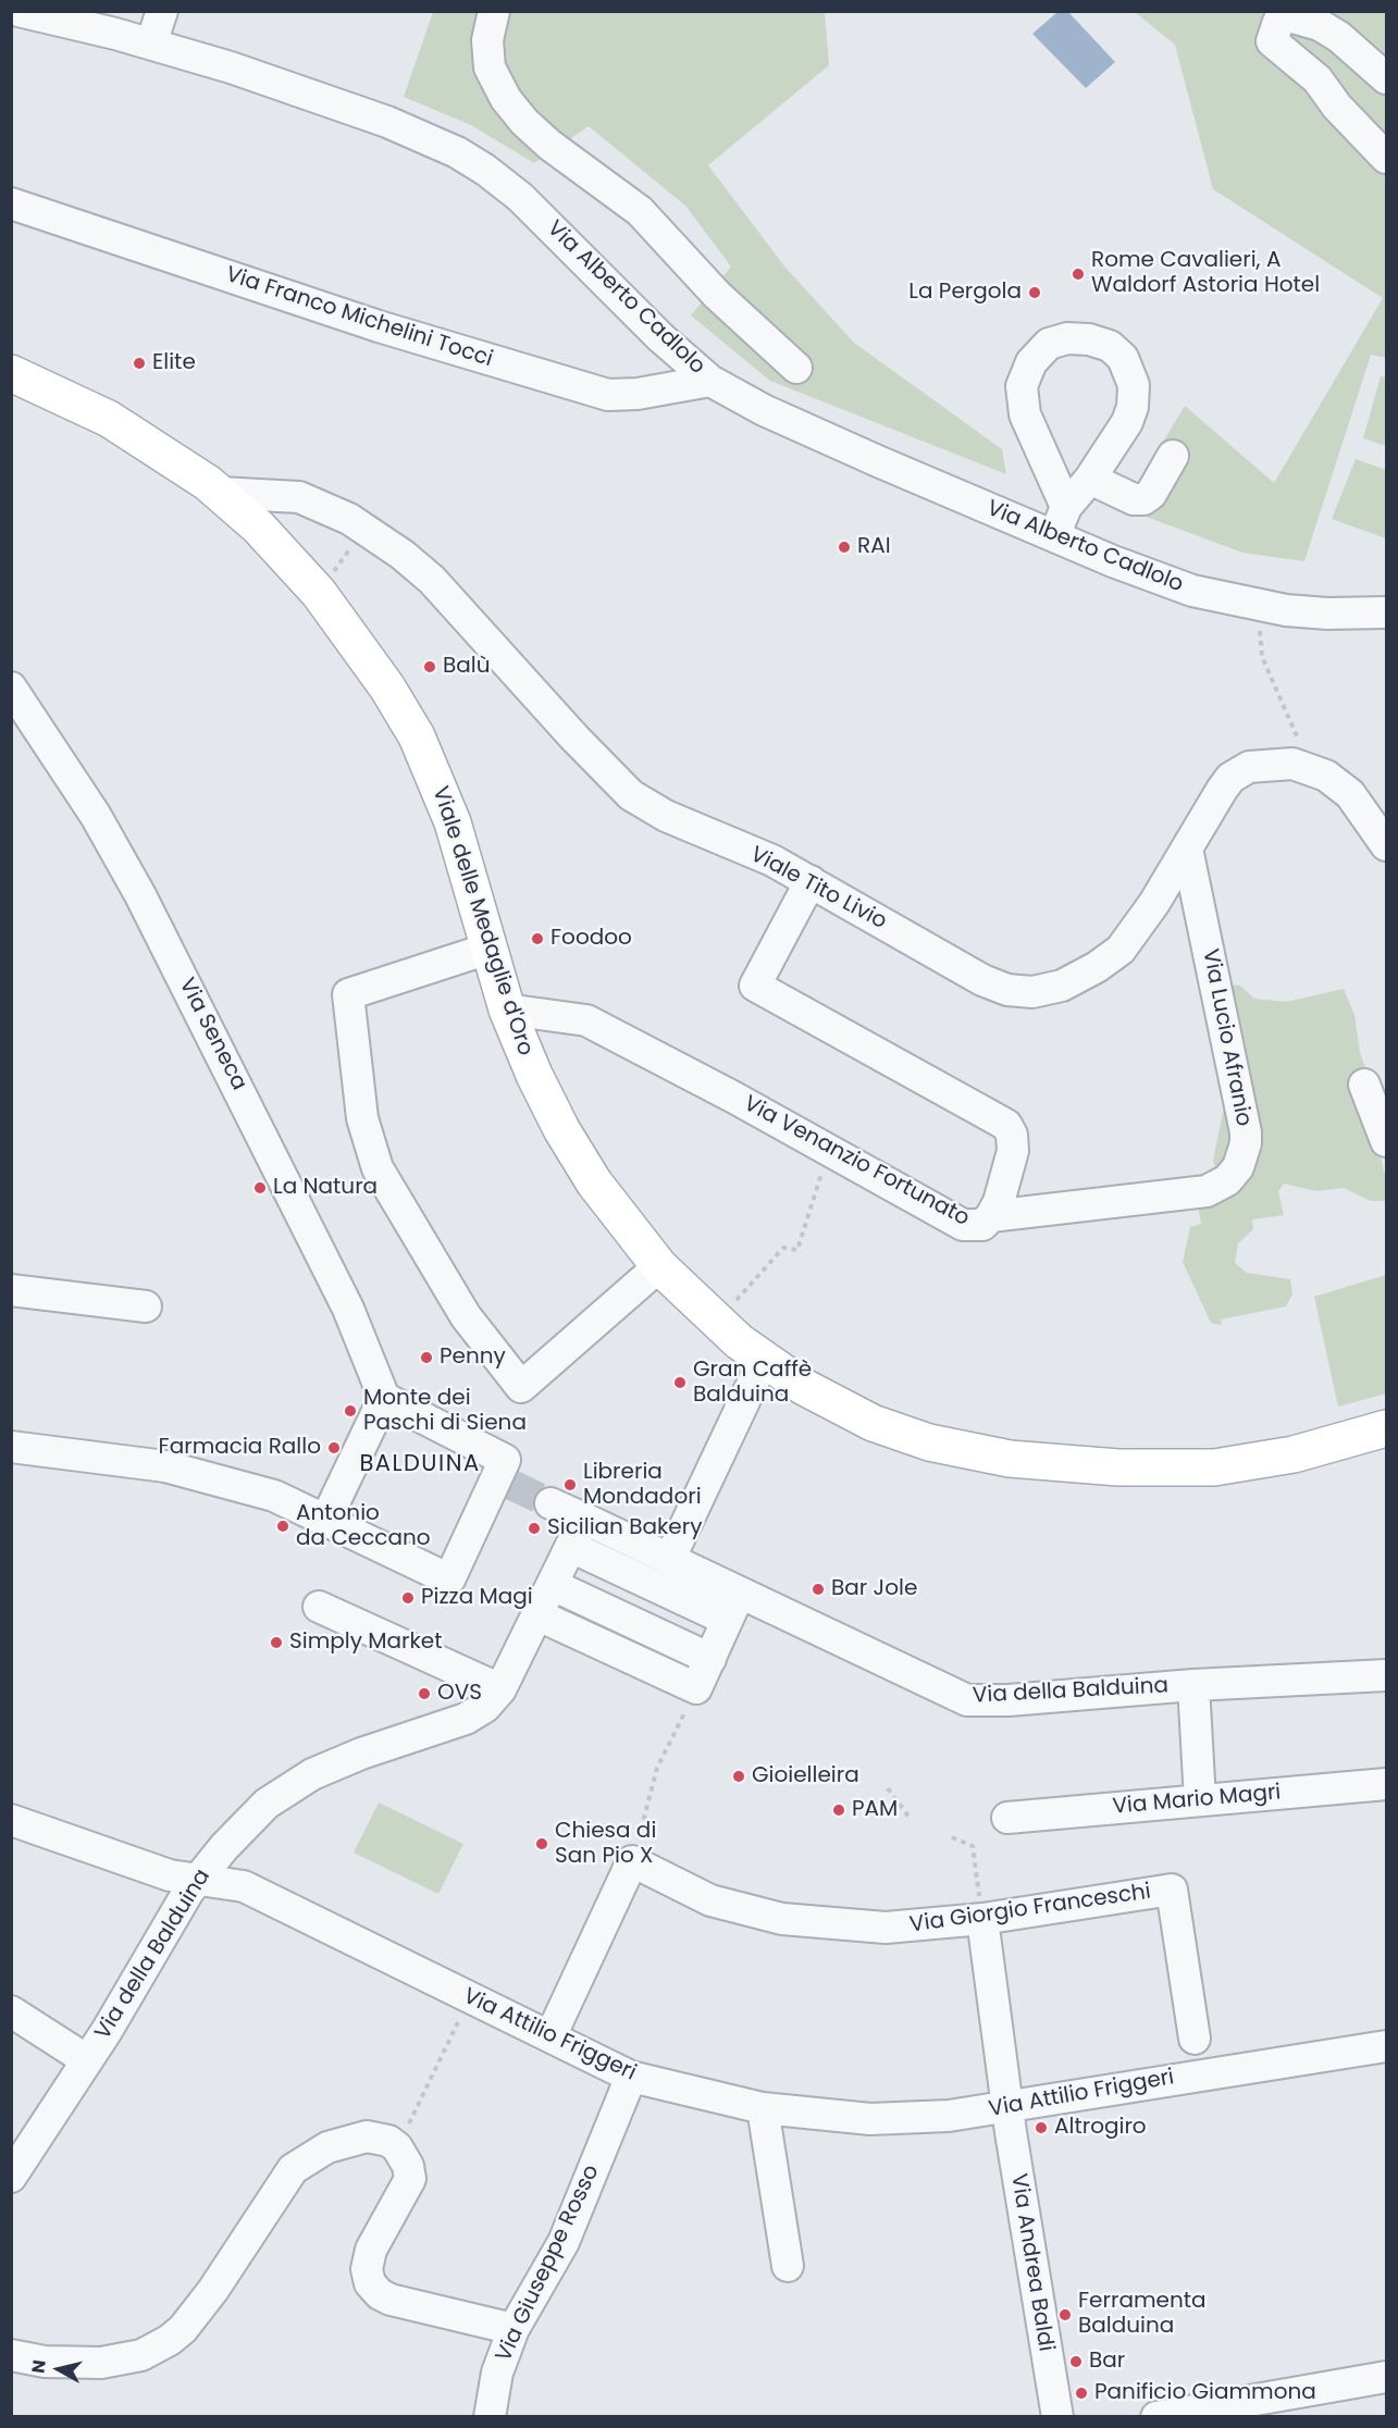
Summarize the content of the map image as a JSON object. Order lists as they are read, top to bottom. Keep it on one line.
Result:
{"streets":{"main road":["Viale delle Medaglie d'Oro"],"street":["Via Alberto Cadlolo","Via Franco Michelini Tocci","Viale Tito Livio","Via Seneca","Via Lucio Afranio","Via Venanzio Fortunato","Via della Balduina","Via Mario Magri","Via Giorgio Franceschi","Via Attilio Friggeri","Via Andrea Baldi","Via Giuseppe Rosso"]},"crossings":[["Via Alberto Cadlolo","Via Franco Michelini Tocci"],["Viale Tito Livio","Viale delle Medaglie d'Oro"],["Viale Tito Livio","Via Lucio Afranio"],["Viale Tito Livio","Via Venanzio Fortunato"],["Viale delle Medaglie d'Oro","Via Venanzio Fortunato"],["Via Lucio Afranio","Via Venanzio Fortunato"],["Via della Balduina","Via Attilio Friggeri"],["Via Giorgio Franceschi","Via Andrea Baldi"],["Via Attilio Friggeri","Via Andrea Baldi"],["Via Attilio Friggeri","Via Giuseppe Rosso"]],"districts":["BALDUINA"],"places":["Rome Cavalieri, A Waldorf Astoria Hotel","La Pergola","Elite","RAI","Balù","Foodoo","La Natura","Penny","Gran Caffè Balduina","Monte dei Paschi di Siena","Farmacia Rallo","Libreria Mondadori","Antonio da Ceccano","Sicilian Bakery","Bar Jole","Pizza Magi","Simply Market","OVS","Gioielleira","PAM","Chiesa di San Pio X","Altrogiro","Ferramenta Balduina","Bar","Panificio Giammona"],"north":"left"}
